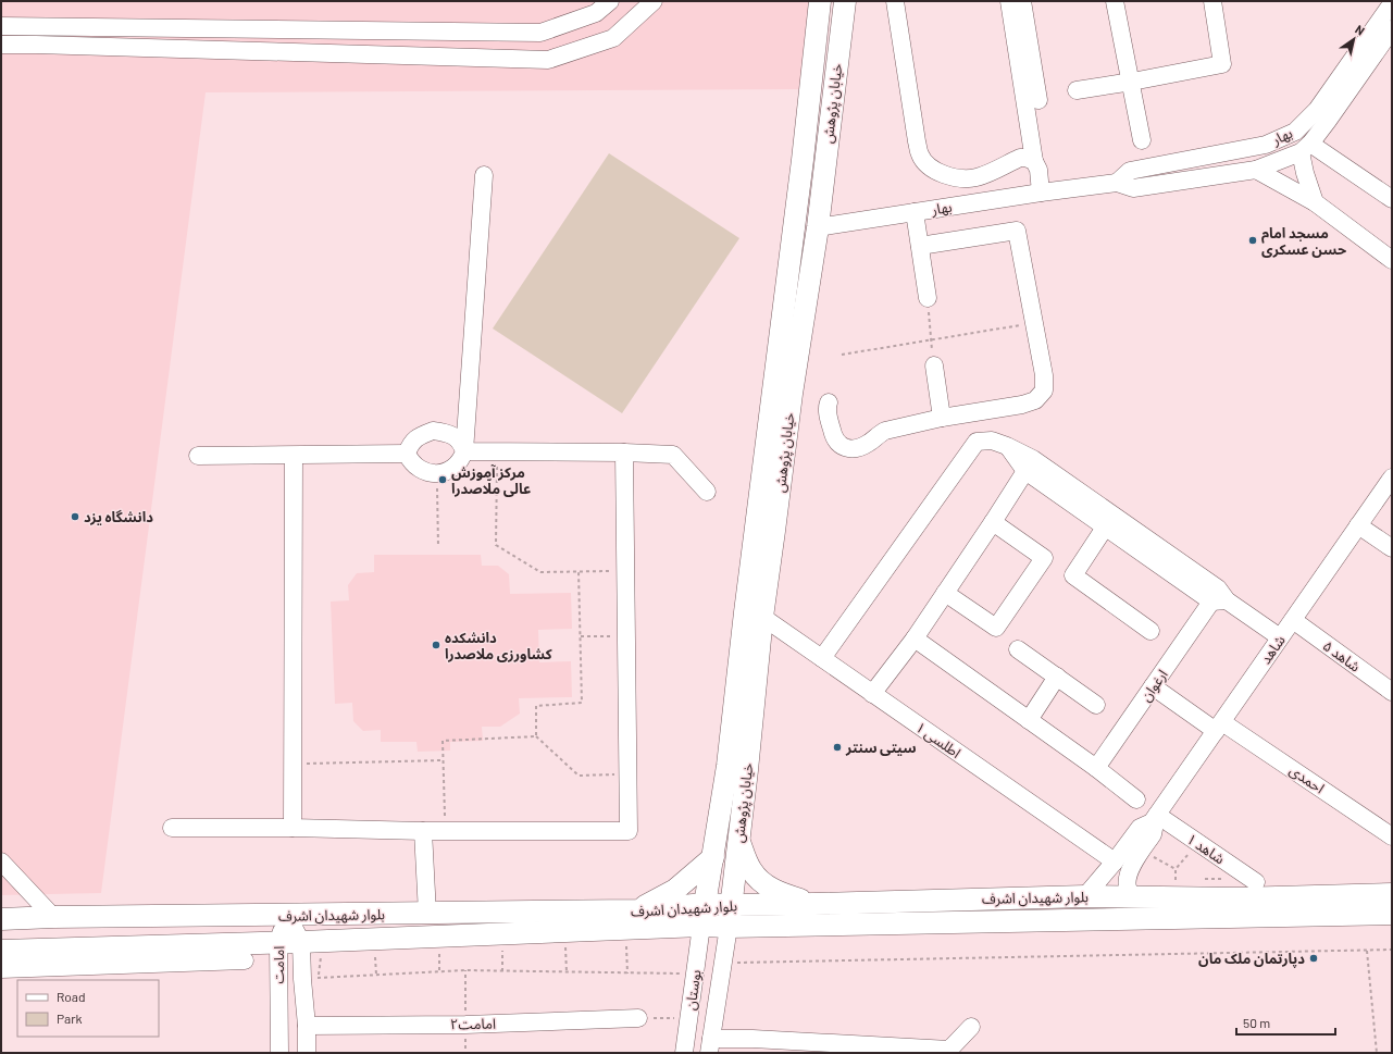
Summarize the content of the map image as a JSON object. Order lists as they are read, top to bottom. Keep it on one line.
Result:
{"streets":{"main road":["خیابان پژوهش","بلوار شهیدان اشرف"],"street":["بهار","شاهد","شاهد ۵","ارغوان","اطلسی ۱","احمدی","شاهد ۱","امامت","بوستان","امامت۲"]},"crossings":[["خیابان پژوهش","بهار"],["خیابان پژوهش","اطلسی ۱"],["خیابان پژوهش","بلوار شهیدان اشرف"],["خیابان پژوهش","بوستان"],["شاهد","شاهد ۵"],["شاهد","اطلسی ۱"],["شاهد","احمدی"],["شاهد","شاهد ۱"],["شاهد","بلوار شهیدان اشرف"],["ارغوان","احمدی"],["بلوار شهیدان اشرف","امامت"],["بلوار شهیدان اشرف","بوستان"],["امامت","امامت۲"]],"places":["مسجد امام حسن عسکری","مرکز آموزش عالی ملّاصدرا","دانشگاه یزد","دانشکده کشاورزی ملاصدرا","سیتی سنتر","دپارتمان ملک مان"],"legend":["Road","Park"],"scale_bar":"50 m","north":"top right"}
